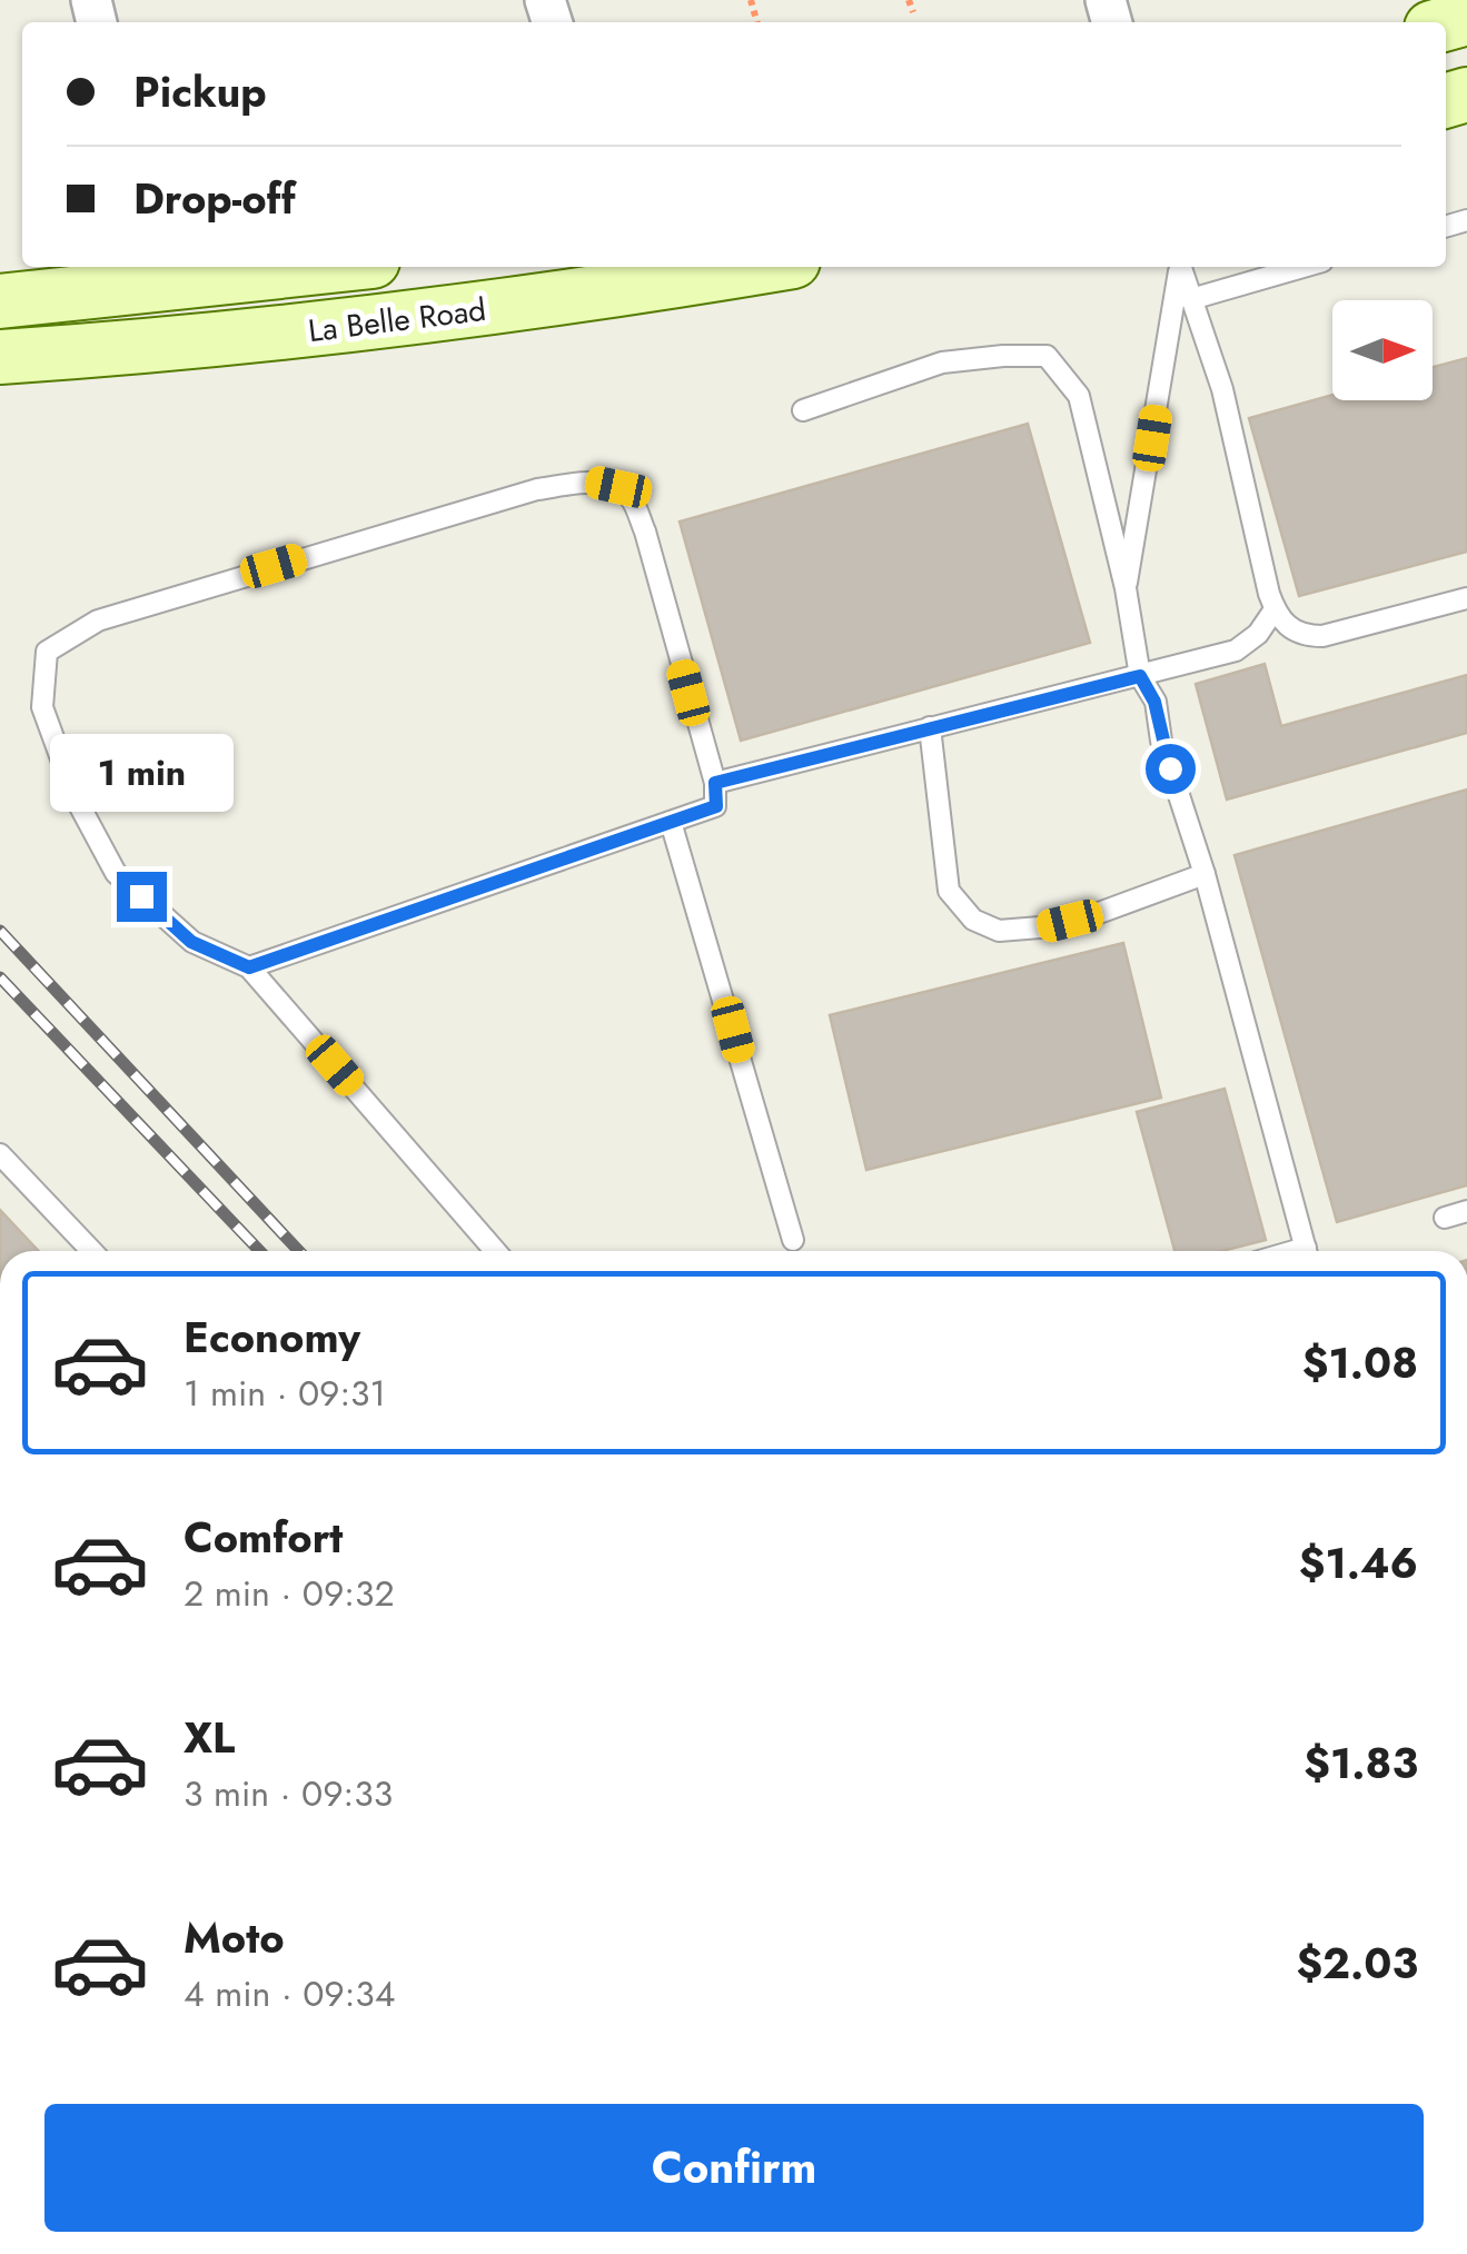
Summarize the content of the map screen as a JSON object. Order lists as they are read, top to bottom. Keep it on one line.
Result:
{"streets":{"main road":["La Belle Road"]},"north":"right","page":{"banner":["Pickup","Drop-off"],"bubble":"1 min","list":[{"name":"Economy","note":"1 min · 09:31","value":"$1.08"},{"name":"Comfort","note":"2 min · 09:32","value":"$1.46"},{"name":"XL","note":"3 min · 09:33","value":"$1.83"},{"name":"Moto","note":"4 min · 09:34","value":"$2.03"}],"buttons":"Confirm"}}
